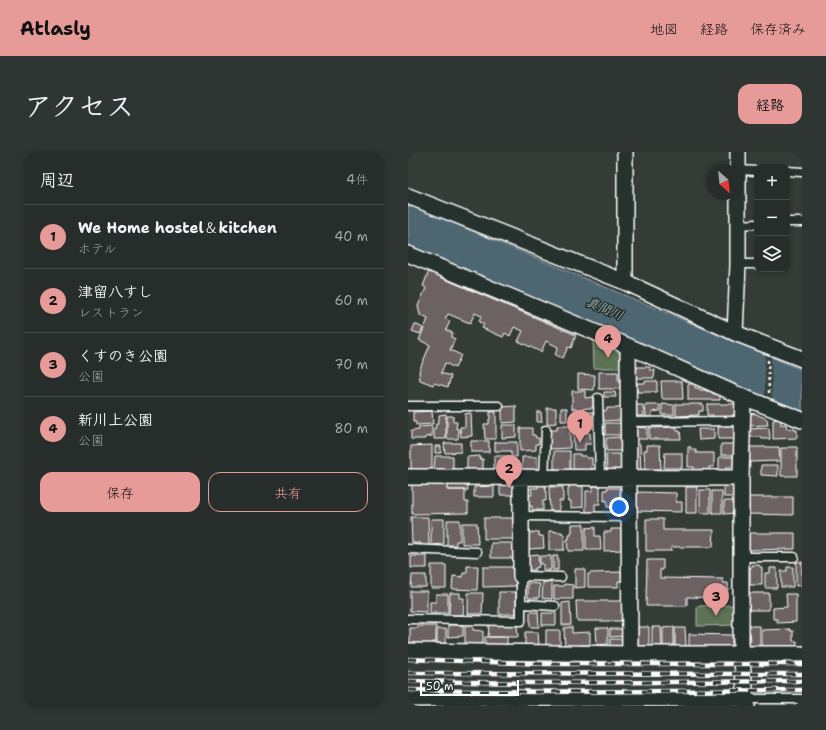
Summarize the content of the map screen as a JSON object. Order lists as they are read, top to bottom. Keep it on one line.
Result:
{"water":["真間川"],"scale_bar":"50 m","north":"bottom right","page":{"header":"Atlasly","nav":["地図","経路","保存済み"],"title":"アクセス","buttons":["経路",["保存","共有"]],"heading":["周辺","4件"],"map_buttons":["+","−"],"list":[{"mark":"1","name":"We Home hostel＆kitchen","note":"ホテル","value":"40 m"},{"mark":"2","name":"津留八すし","note":"レストラン","value":"60 m"},{"mark":"3","name":"くすのき公園","note":"公園","value":"70 m"},{"mark":"4","name":"新川上公園","note":"公園","value":"80 m"}],"pins":["4","1","2","3"],"scale":"50 m"}}
